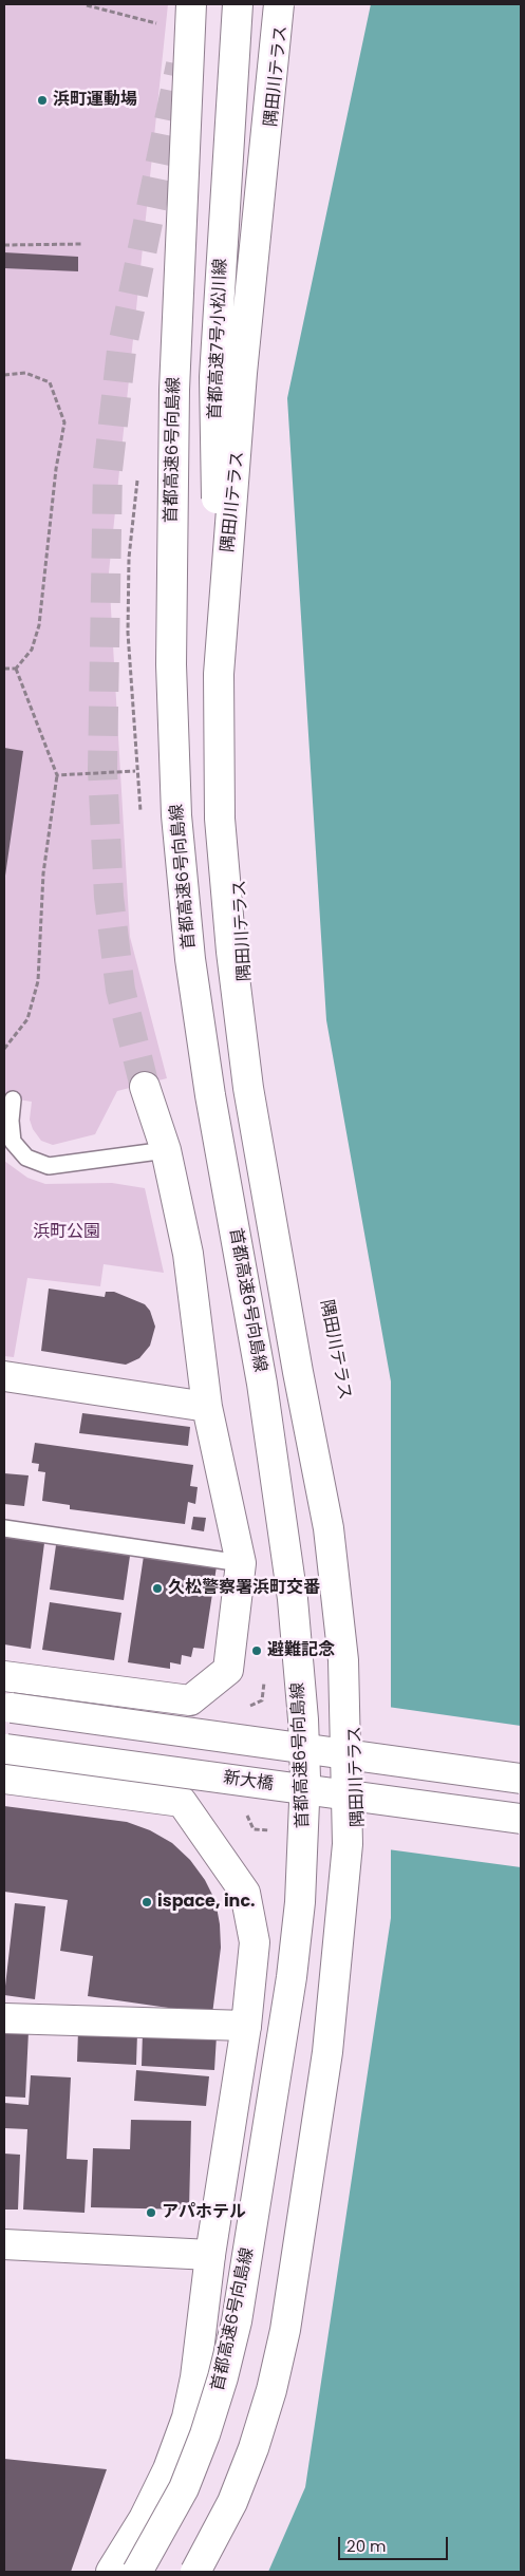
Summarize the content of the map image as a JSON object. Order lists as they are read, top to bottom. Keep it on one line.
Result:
{"streets":{"main road":["首都高速7号小松川線","首都高速6号向島線","新大橋"]},"parks":["浜町公園"],"places":["浜町運動場","久松警察署浜町交番","避難記念","ispace, inc.","アパホテル"],"scale_bar":"20 m"}
